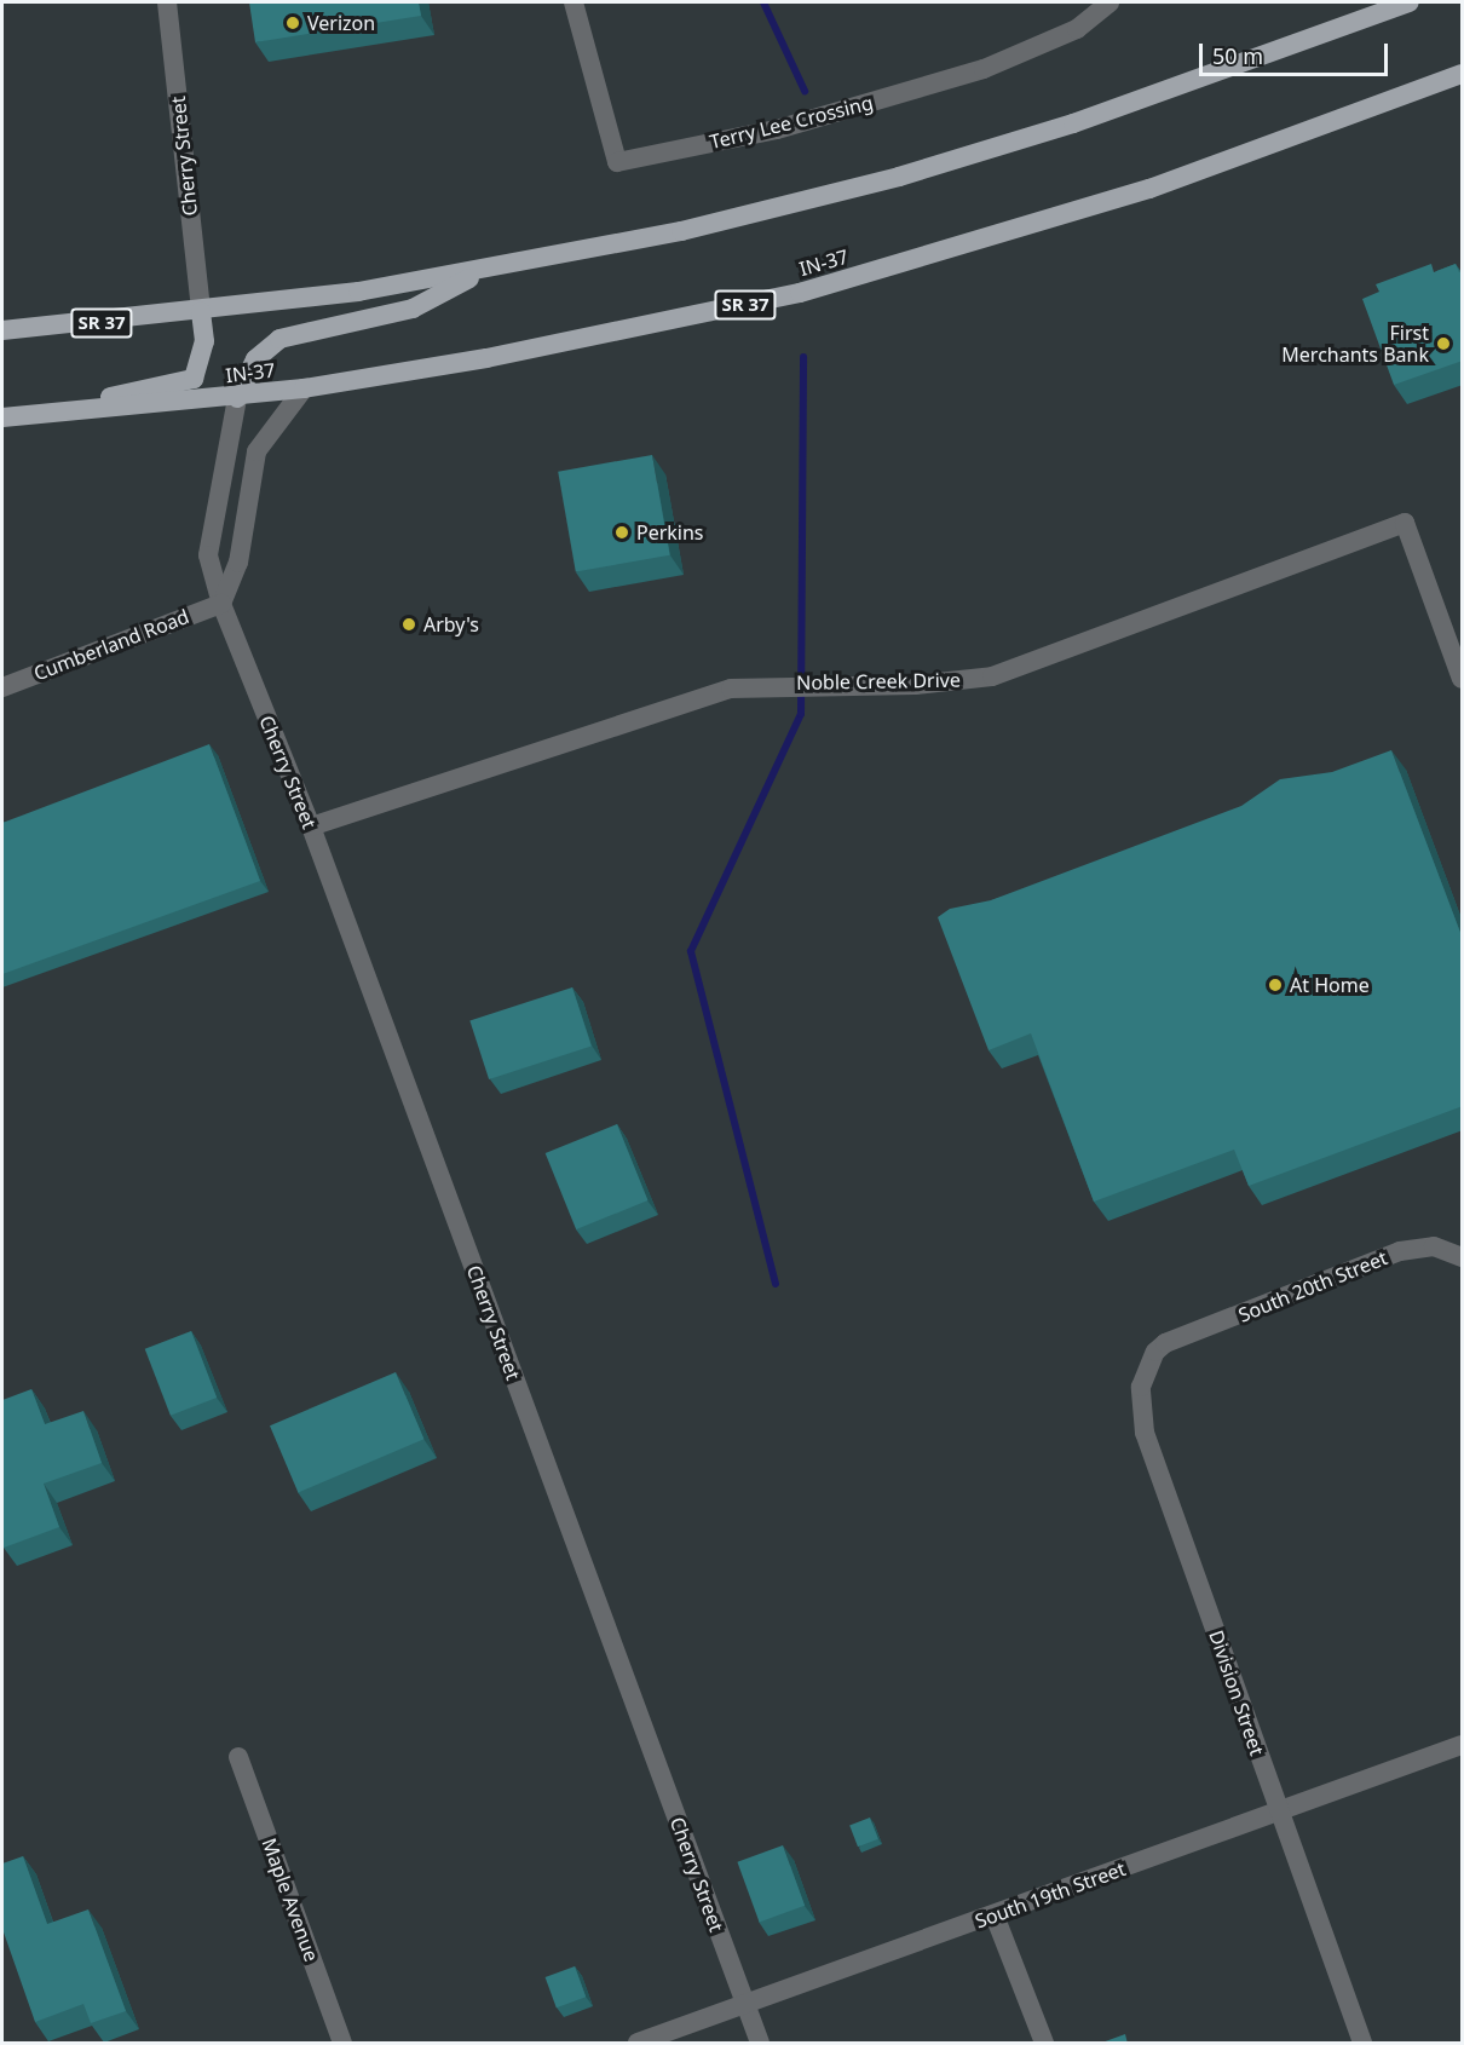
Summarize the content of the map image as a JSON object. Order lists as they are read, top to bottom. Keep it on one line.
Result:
{"streets":{"highway":["IN-37","SR 37"],"street":["Terry Lee Crossing","Cherry Street","Cumberland Road","Noble Creek Drive","South 20th Street","Division Street","South 19th Street","Maple Avenue"]},"crossings":[["Cherry Street","IN-37"],["Cherry Street","SR 37"],["Cherry Street","Cumberland Road"],["Cherry Street","Noble Creek Drive"],["Cherry Street","South 19th Street"],["South 20th Street","Division Street"],["Division Street","South 19th Street"]],"places":["Verizon","First Merchants Bank","Perkins","Arby's","At Home"],"scale_bar":"50 m"}
